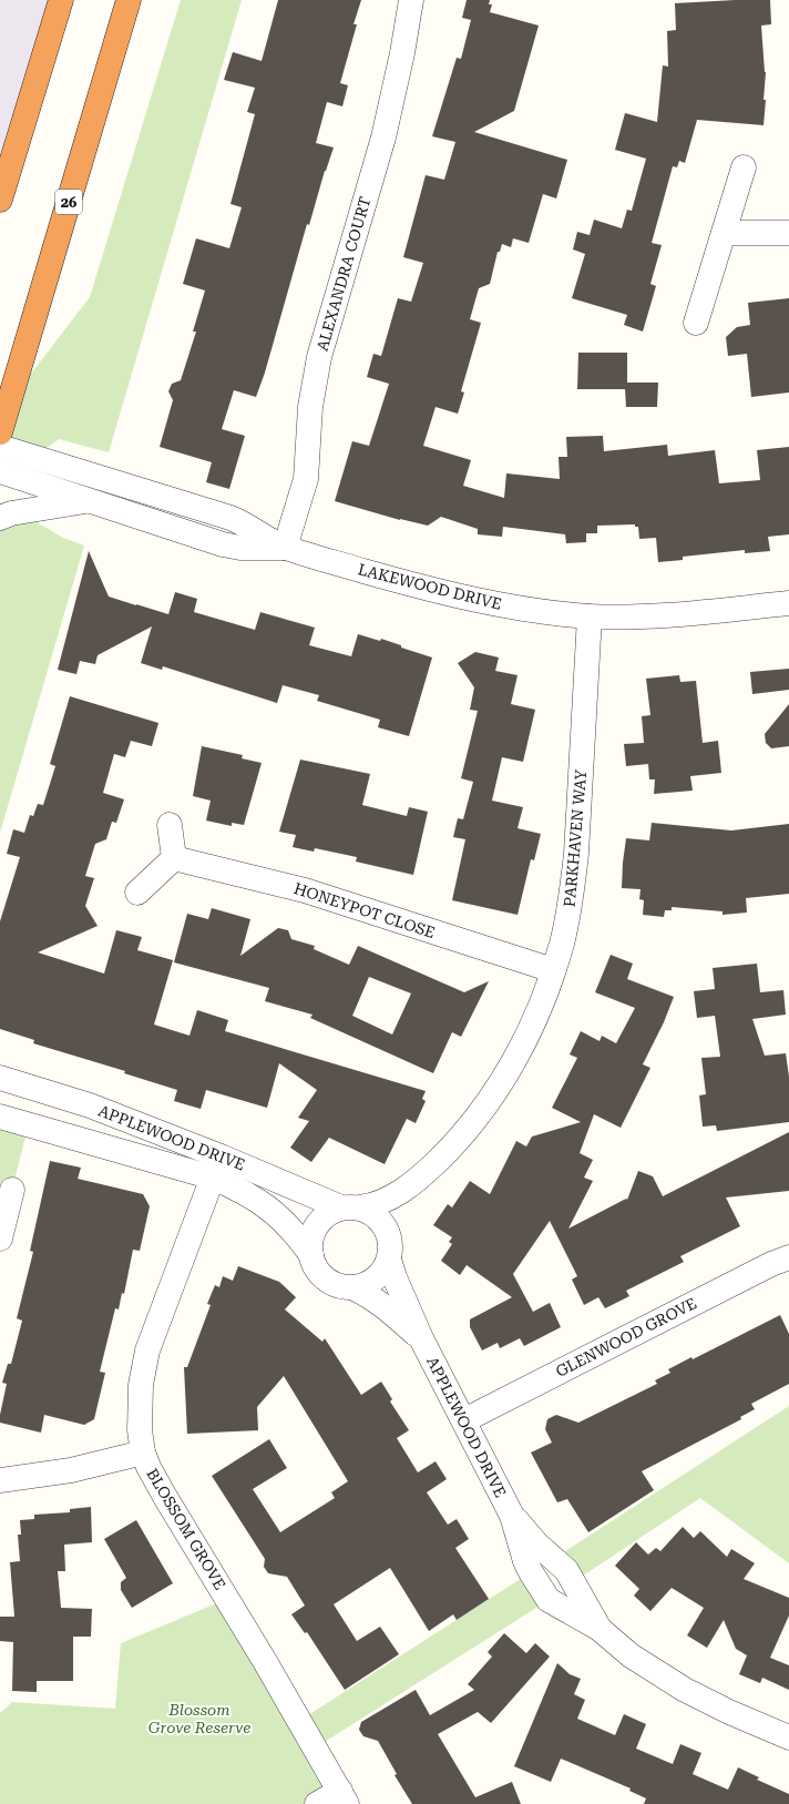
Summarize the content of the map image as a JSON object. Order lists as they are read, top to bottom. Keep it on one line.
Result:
{"streets":{"highway":["26"],"street":["ALEXANDRA COURT","LAKEWOOD DRIVE","PARKHAVEN WAY","HONEYPOT CLOSE","APPLEWOOD DRIVE","GLENWOOD GROVE","BLOSSOM GROVE"]},"crossings":[["ALEXANDRA COURT","LAKEWOOD DRIVE"],["LAKEWOOD DRIVE","PARKHAVEN WAY"],["PARKHAVEN WAY","HONEYPOT CLOSE"],["PARKHAVEN WAY","APPLEWOOD DRIVE"],["APPLEWOOD DRIVE","GLENWOOD GROVE"],["APPLEWOOD DRIVE","BLOSSOM GROVE"]],"parks":["Blossom Grove Reserve"]}
